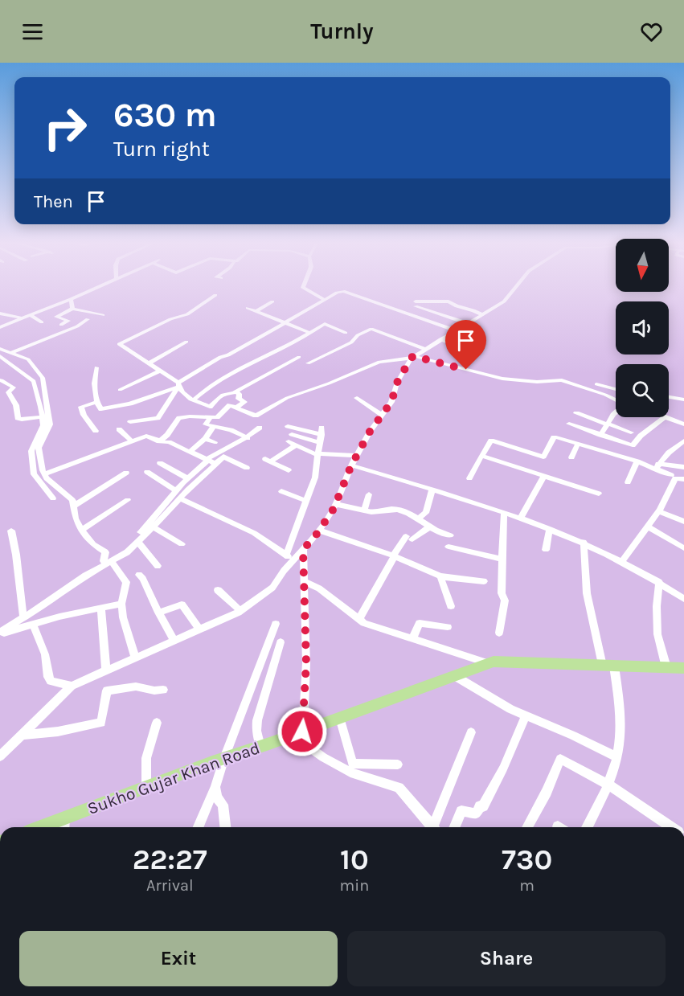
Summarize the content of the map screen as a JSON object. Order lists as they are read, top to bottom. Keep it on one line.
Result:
{"streets":{"main road":["Sukho Gujar Khan Road"]},"north":"bottom","page":{"header":"Turnly","turn":["630 m","Turn right"],"then":"Then","eta":["22:27","Arrival","10","min","730","m"],"buttons":["Exit","Share"]}}
